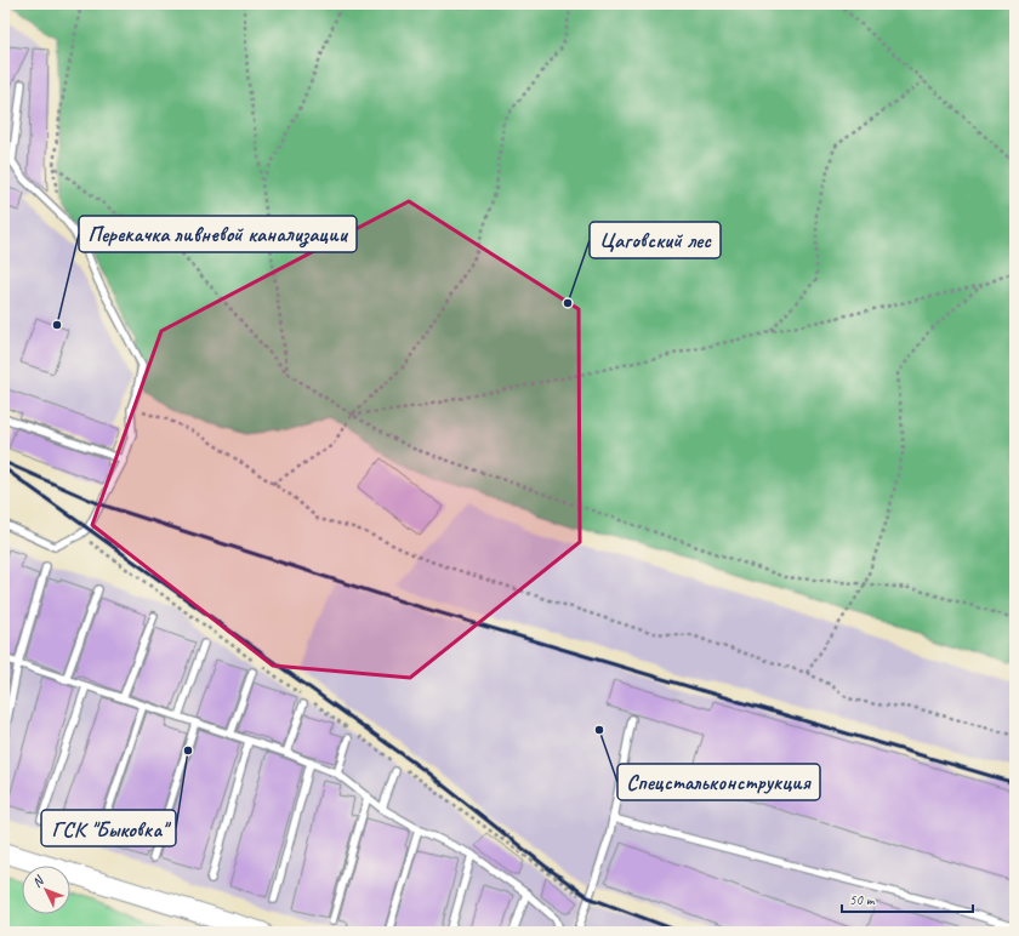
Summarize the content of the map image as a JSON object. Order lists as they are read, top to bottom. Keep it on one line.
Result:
{"places":["Цаговский лес","Перекачка ливневой канализации","Спецстальконструкция","ГСК \"Быковка\""],"scale_bar":"50 m","north":"top left"}
